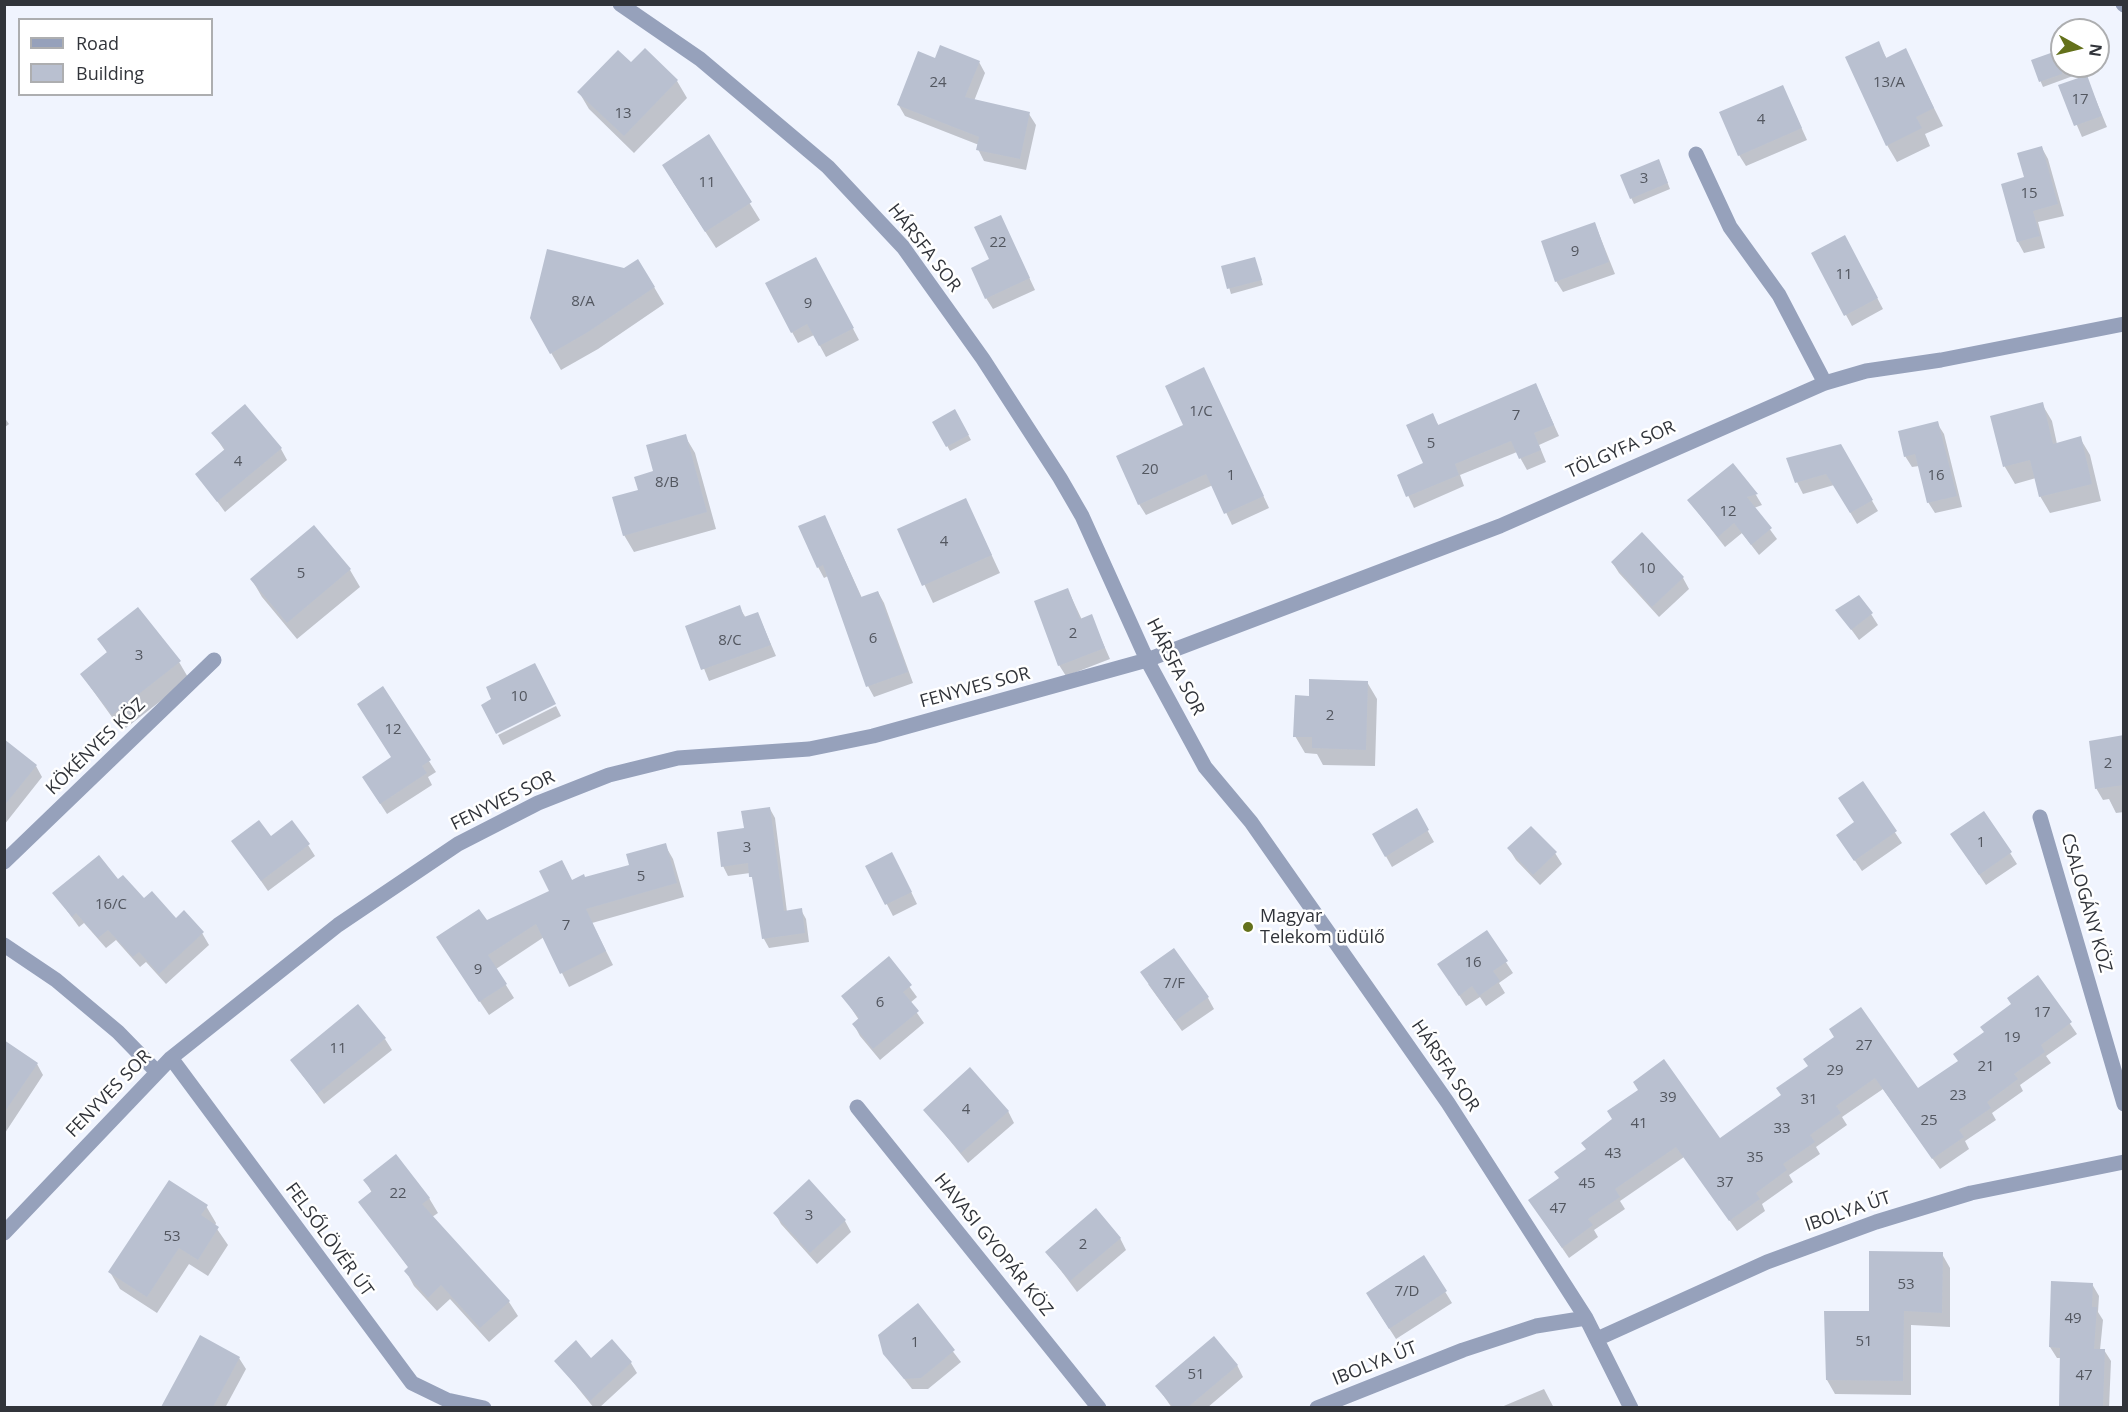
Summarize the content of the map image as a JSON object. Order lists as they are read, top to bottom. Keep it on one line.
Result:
{"streets":{"street":["HÁRSFA SOR","TÖLGYFA SOR","FENYVES SOR","KÖKÉNYES KÖZ","CSALOGÁNY KÖZ","IBOLYA ÚT","FELSŐLÖVÉR ÚT","HAVASI GYOPÁR KÖZ"]},"crossings":[["HÁRSFA SOR","TÖLGYFA SOR"],["HÁRSFA SOR","FENYVES SOR"],["HÁRSFA SOR","IBOLYA ÚT"],["TÖLGYFA SOR","FENYVES SOR"],["FENYVES SOR","FELSŐLÖVÉR ÚT"]],"places":["Magyar Telekom üdülő"],"house_numbers":["24","13/A","17","13","4","3","11","15","22","9","11","8/A","9","1/C","7","5","4","20","1","16","8/B","12","4","10","5","2","6","8/C","3","10","2","12","2","1","3","5","16/C","7","16","9","7/F","6","17","19","27","11","21","29","23","39","31","4","25","41","33","43","35","37","45","22","47","3","53","2","53","7/D","49","51","1","51","47"],"legend":["Road","Building"],"north":"right"}
